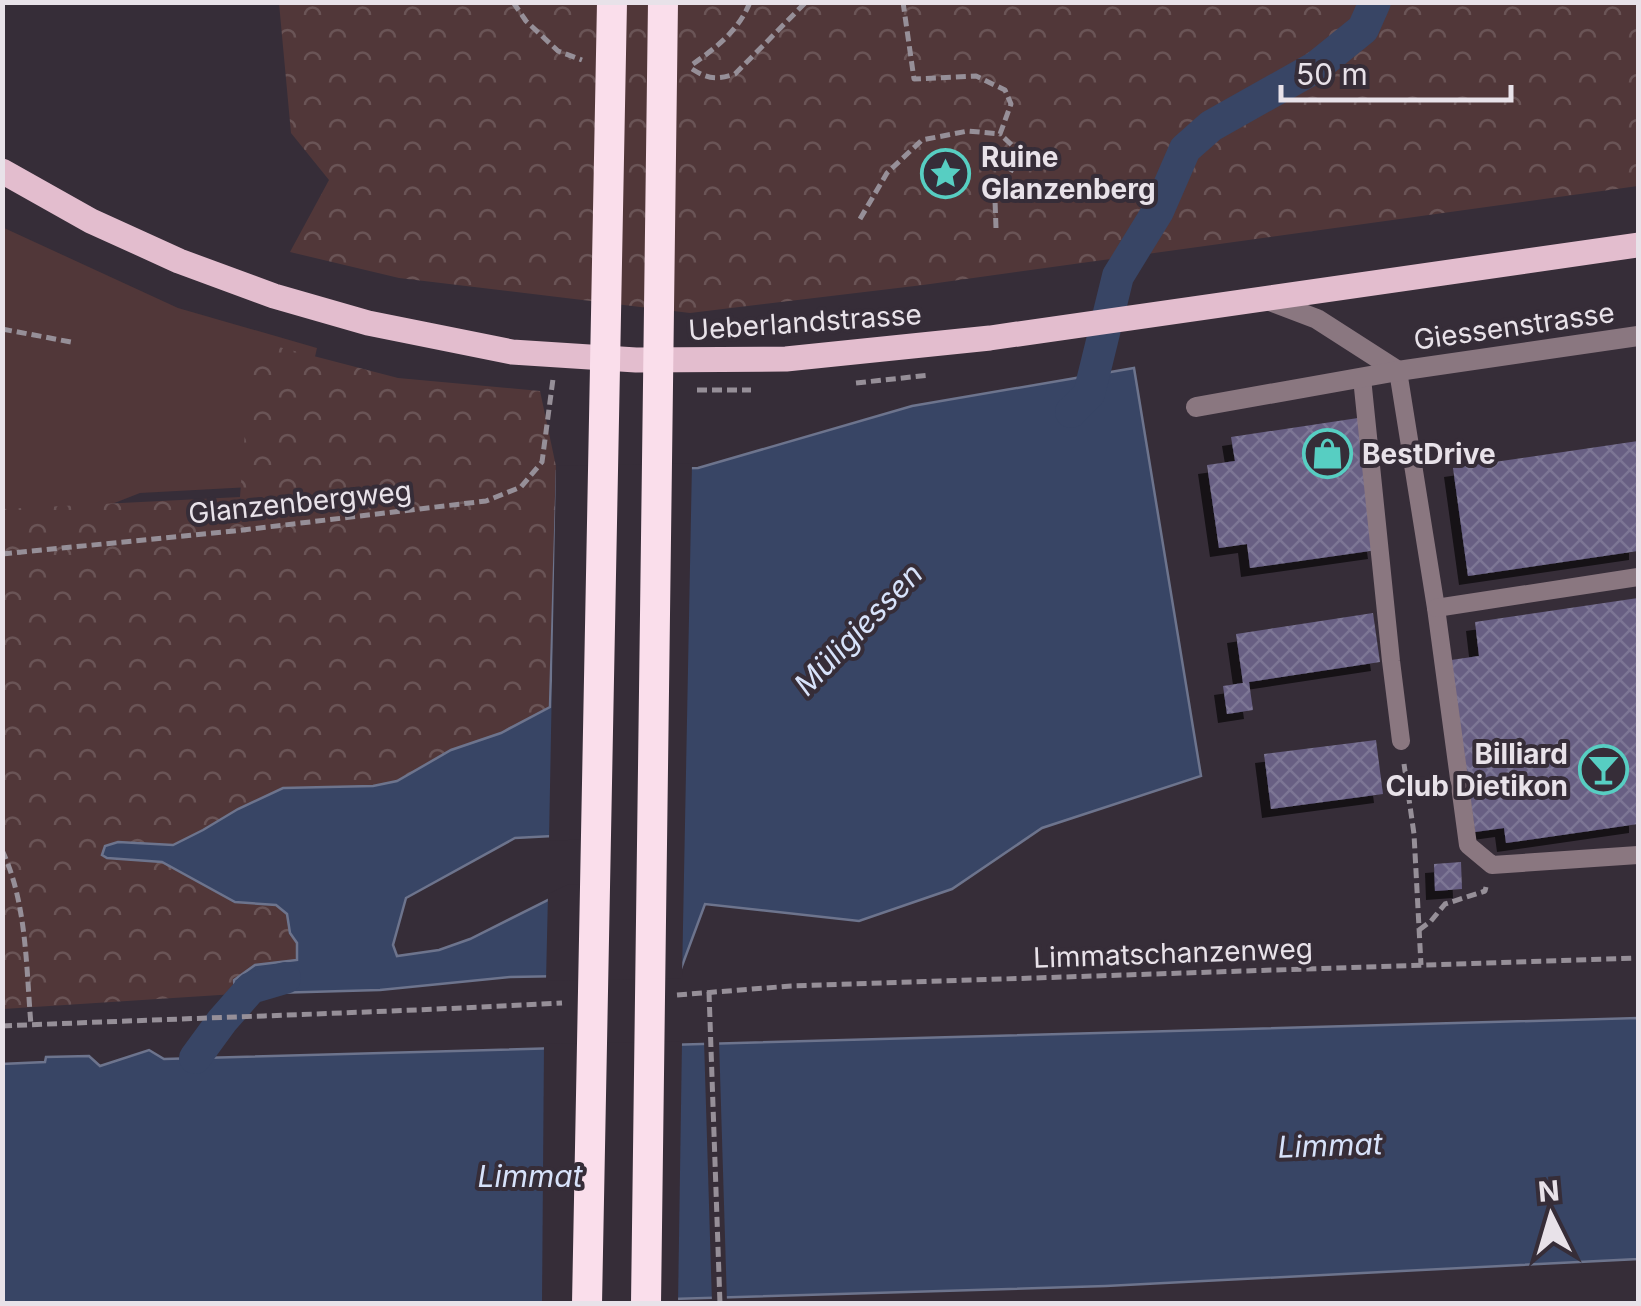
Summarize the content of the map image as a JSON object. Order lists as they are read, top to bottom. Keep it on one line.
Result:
{"streets":{"main road":["Ueberlandstrasse"],"street":["Giessenstrasse"],"path":["Glanzenbergweg","Limmatschanzenweg"]},"crossings":[["Ueberlandstrasse","Giessenstrasse"]],"water":["Müligiessen","Limmat"],"places":{"place":["Ruine Glanzenberg"],"shop":["BestDrive"],"bar":["Billiard Club Dietikon"]},"scale_bar":"50 m","north":"top"}
